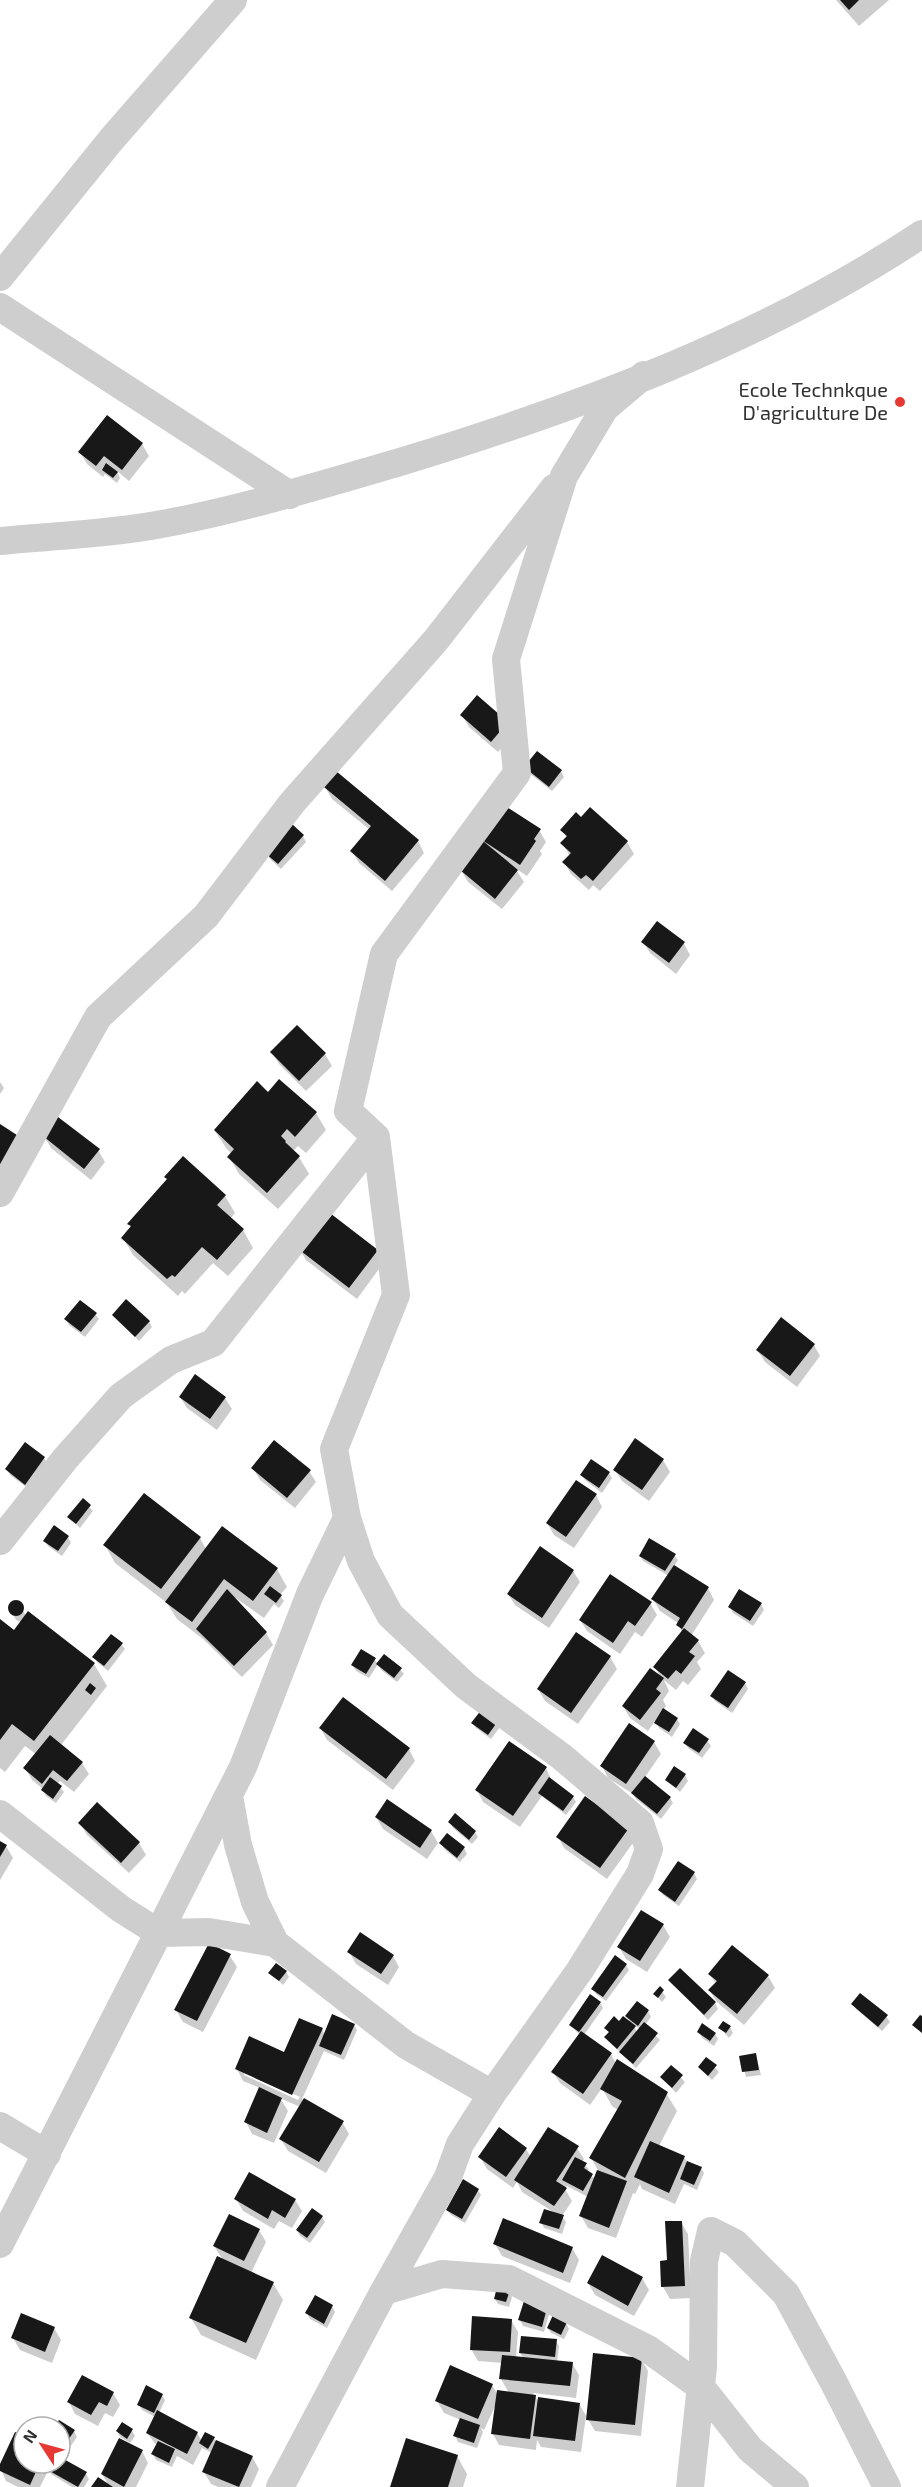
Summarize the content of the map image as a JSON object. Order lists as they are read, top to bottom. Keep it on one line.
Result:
{"places":["Ecole Technkque D'agriculture De"],"north":"top left"}
